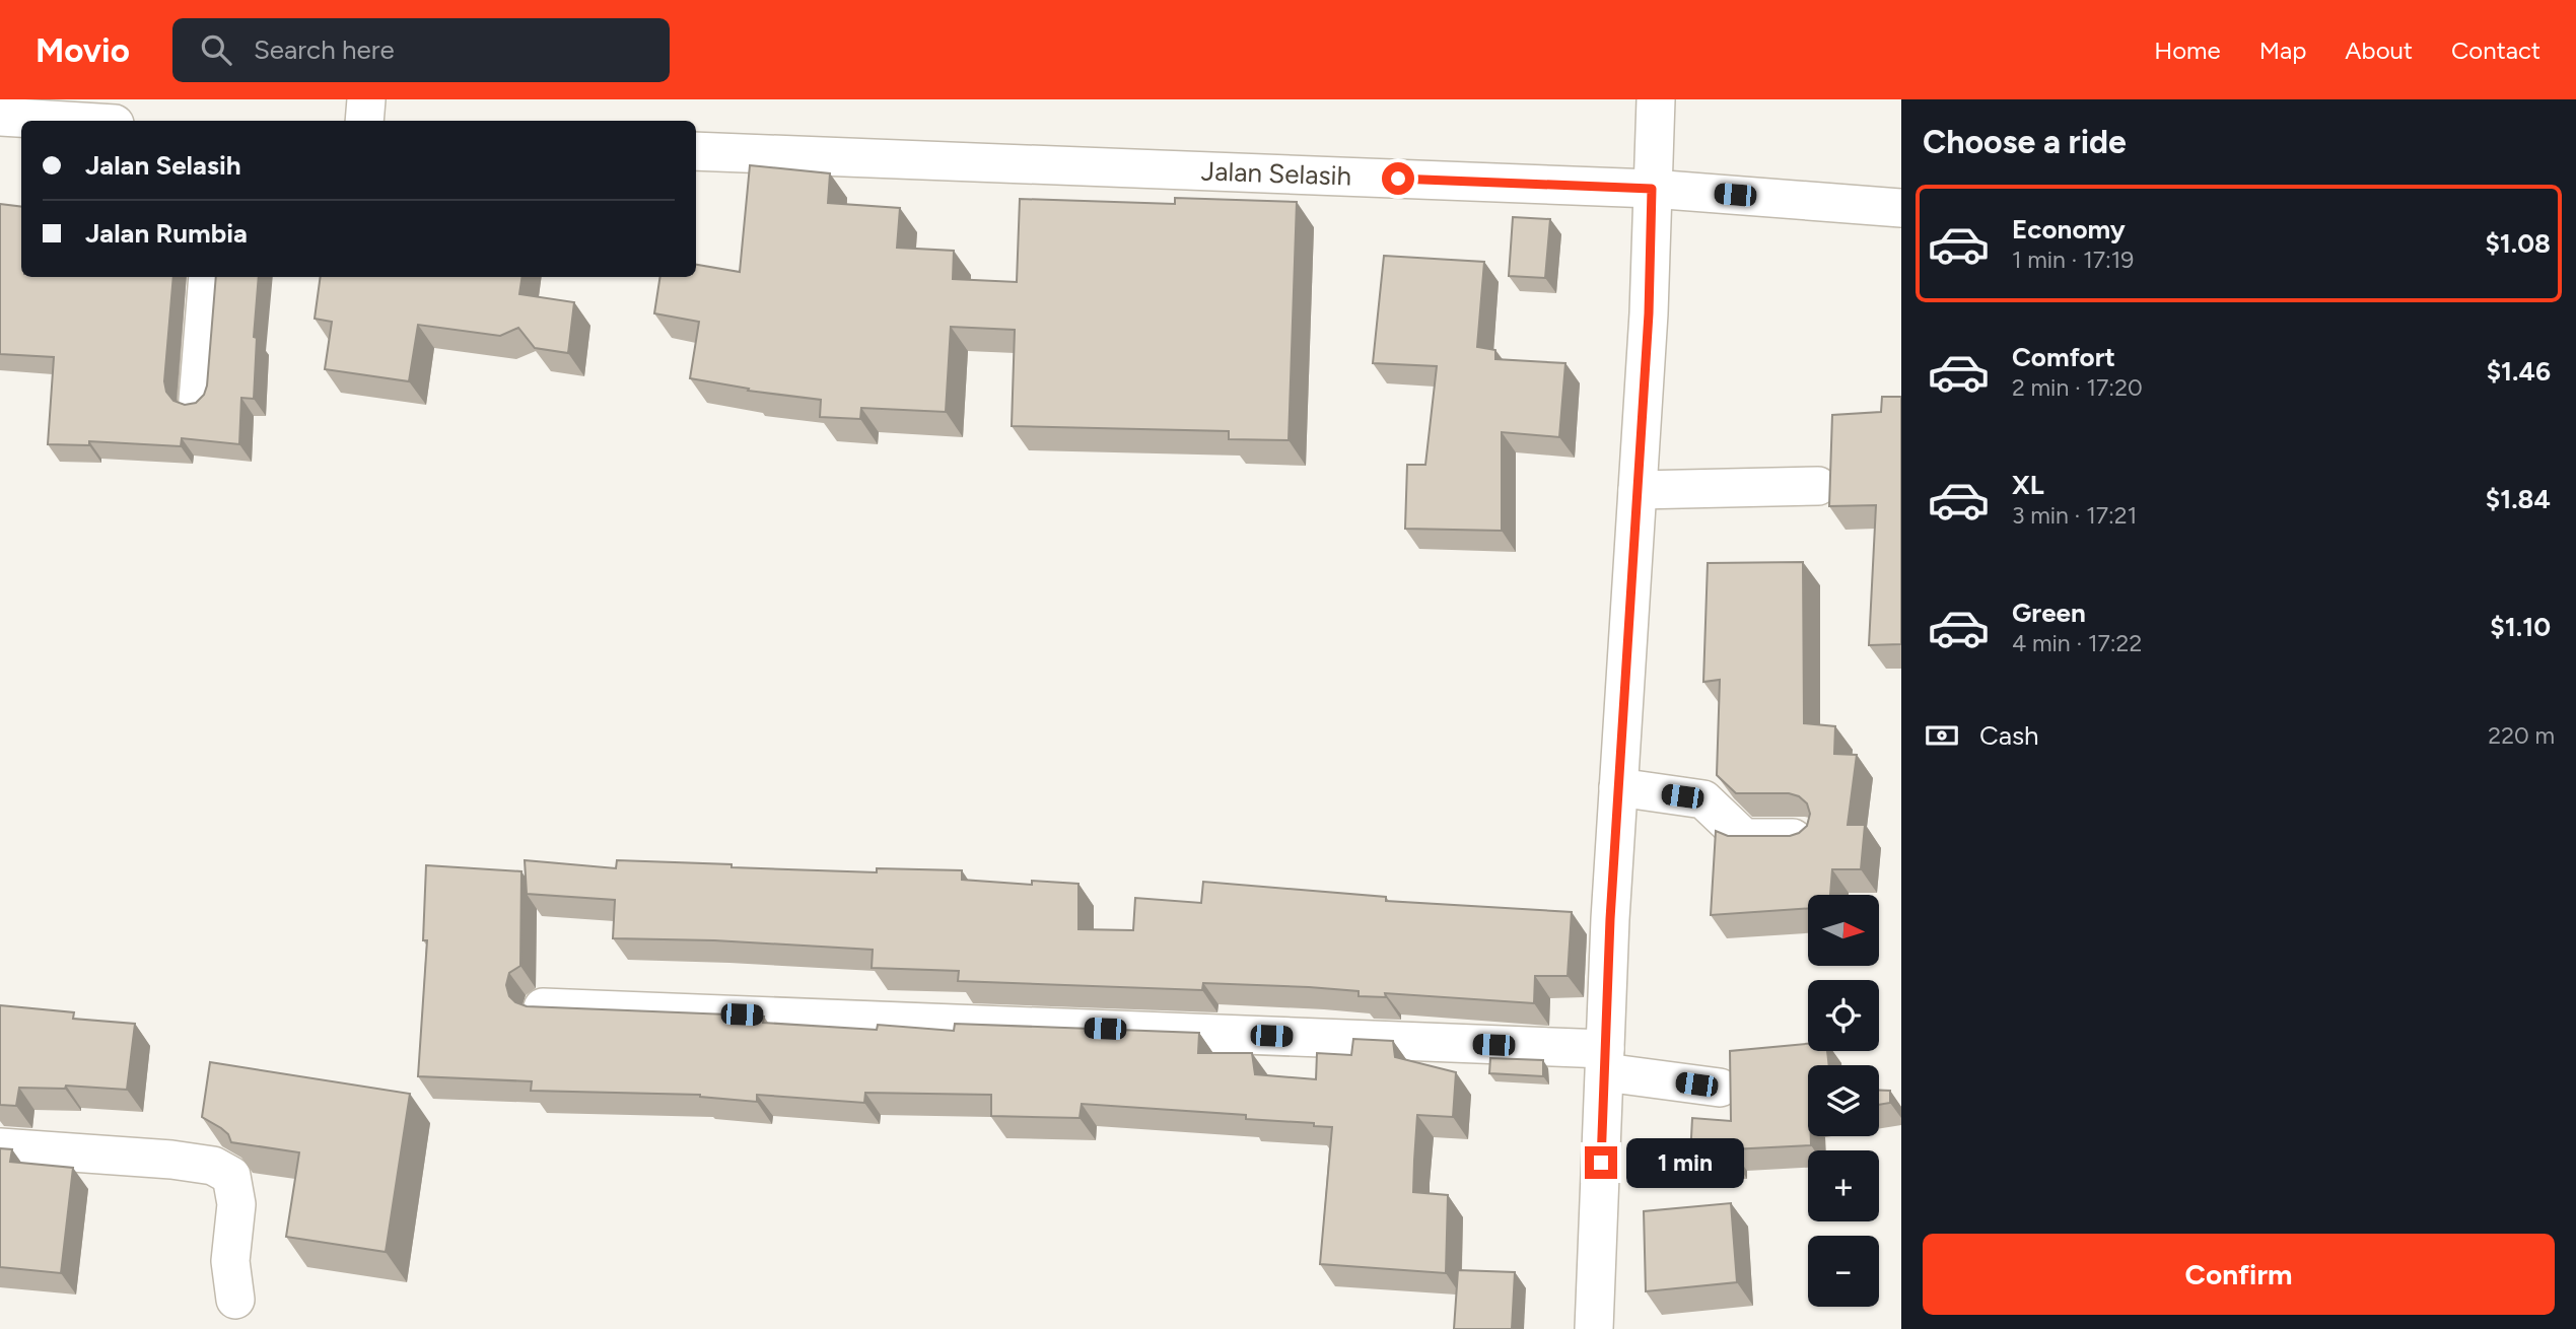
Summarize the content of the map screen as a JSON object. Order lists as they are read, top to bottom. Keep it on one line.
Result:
{"streets":{"street":["Jalan Selasih"]},"north":"right","page":{"header":"Movio","search":"Search here","nav":["Home","Map","About","Contact"],"heading":"Choose a ride","banner":["Jalan Selasih","Jalan Rumbia"],"list":[{"name":"Economy","note":"1 min · 17:19","value":"$1.08"},{"name":"Comfort","note":"2 min · 17:20","value":"$1.46"},{"name":"XL","note":"3 min · 17:21","value":"$1.84"},{"name":"Green","note":"4 min · 17:22","value":"$1.10"}],"pay":["Cash","220 m"],"map_buttons":["+","−"],"bubble":"1 min","buttons":"Confirm"}}
